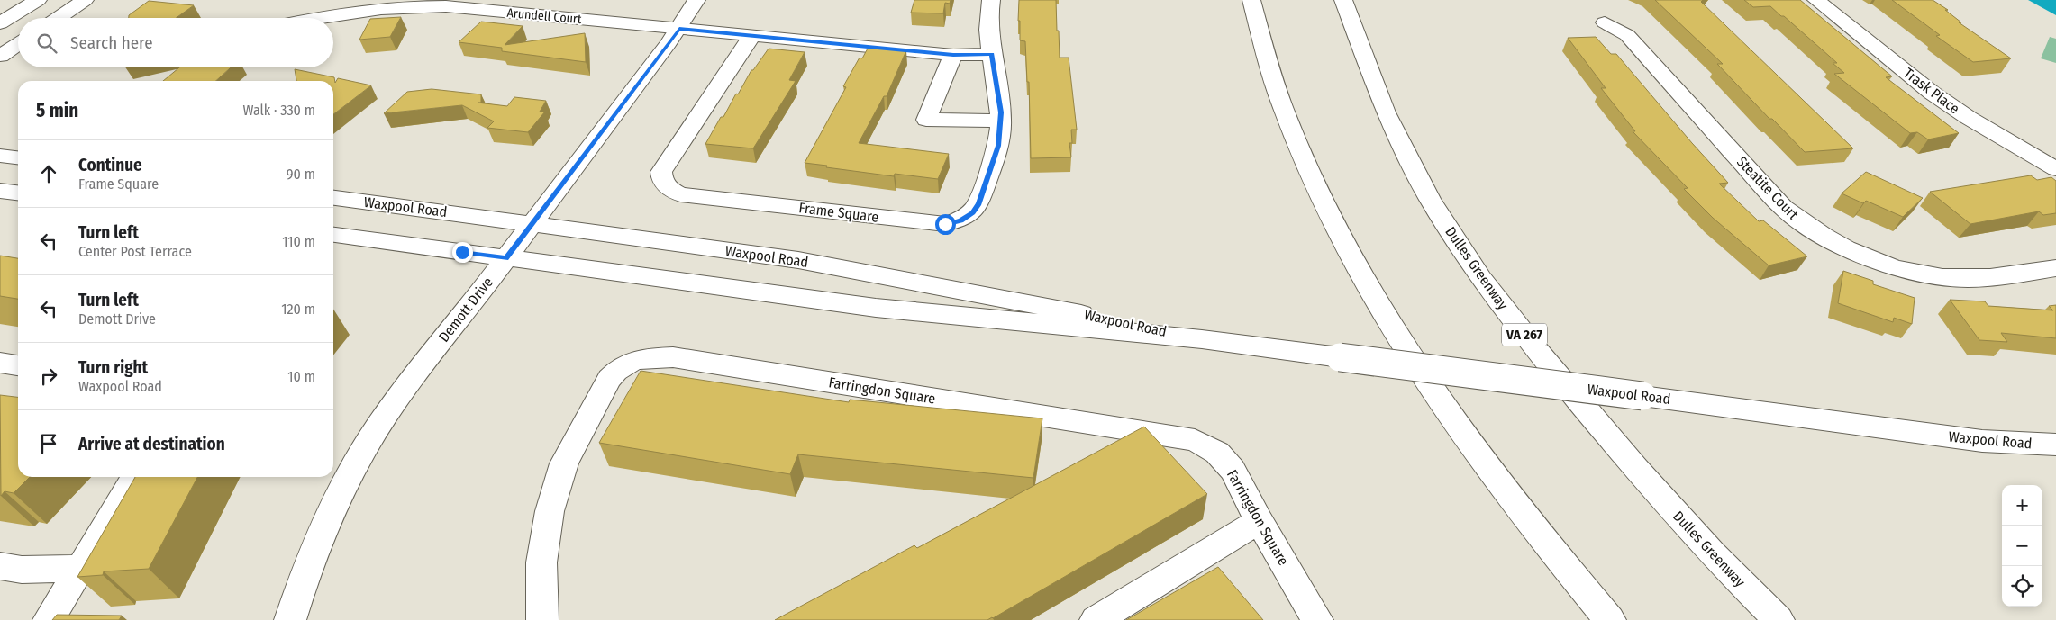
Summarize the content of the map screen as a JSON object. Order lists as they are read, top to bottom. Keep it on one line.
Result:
{"streets":{"main road":["Arundell Court","Trask Place","Steatite Court","Waxpool Road","Frame Square","Dulles Greenway","Demott Drive","VA 267","Farringdon Square"]},"crossings":[["Arundell Court","Frame Square"],["Arundell Court","Demott Drive"],["Waxpool Road","Demott Drive"]],"page":{"search":"Search here","heading":["5 min","Walk · 330 m"],"list":[["Continue","Frame Square","90 m"],["Turn left","Center Post Terrace","110 m"],["Turn left","Demott Drive","120 m"],["Turn right","Waxpool Road","10 m"],"Arrive at destination"],"map_buttons":["+","−"]}}
